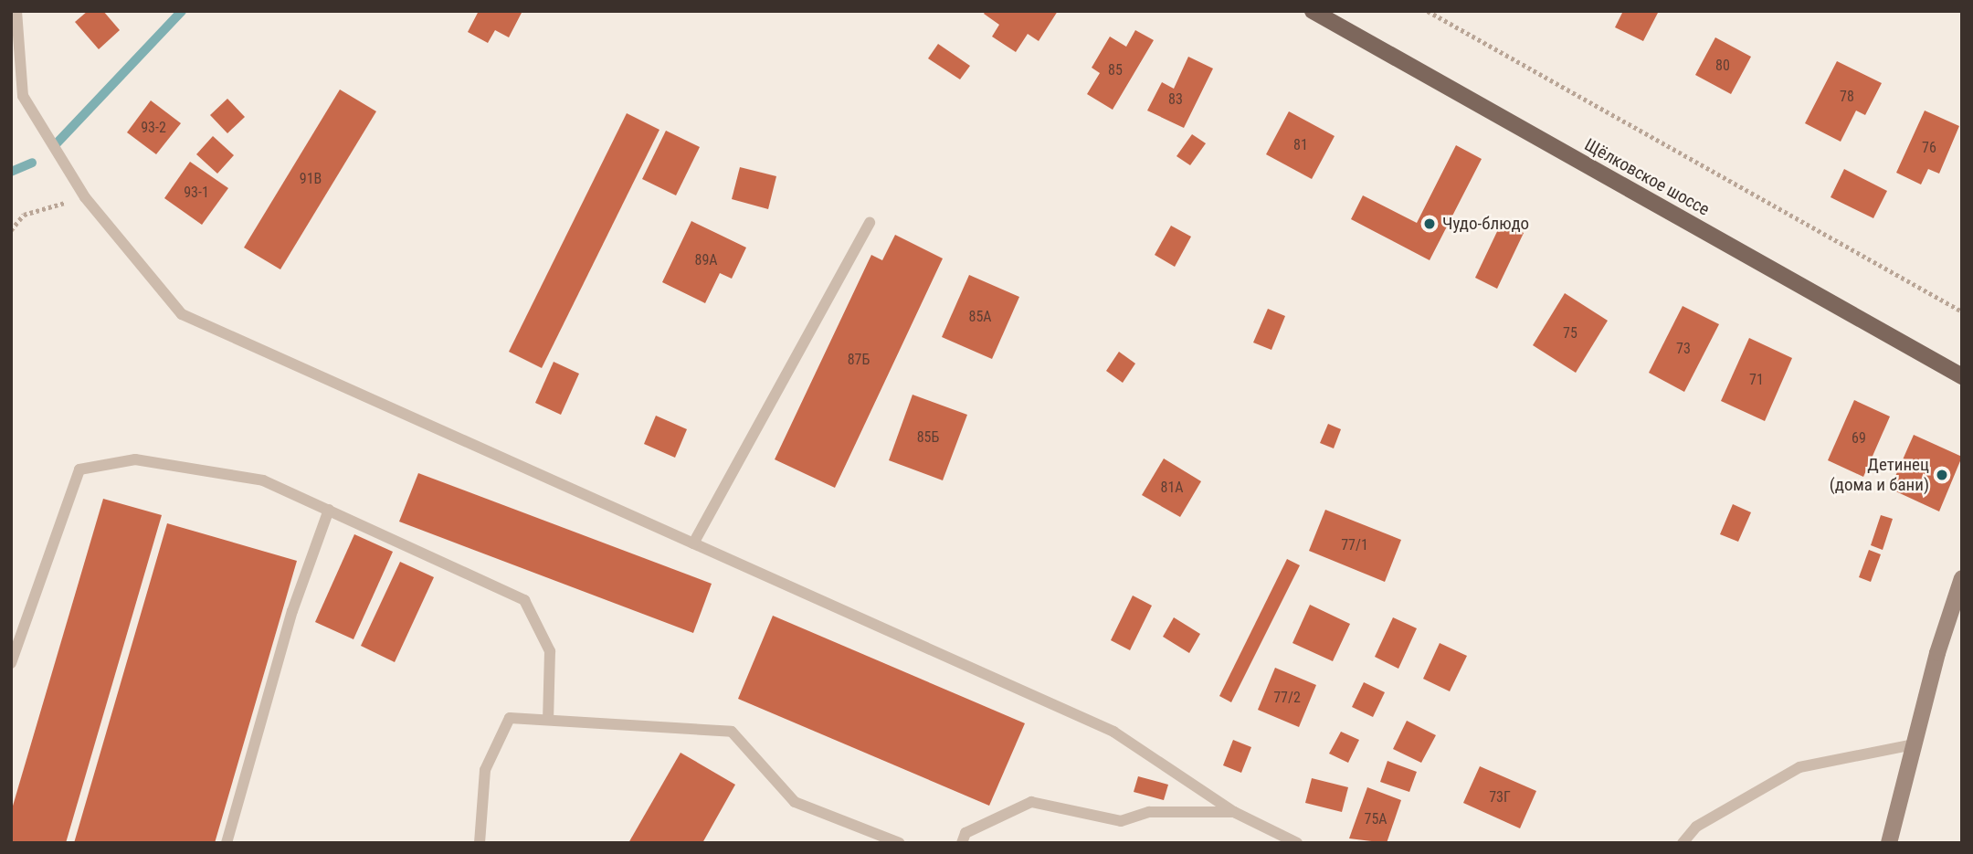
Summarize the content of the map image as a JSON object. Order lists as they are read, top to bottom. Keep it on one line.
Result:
{"streets":{"main road":["Щёлковское шоссе"]},"places":["Чудо-блюдо","Детинец (дома и бани)"],"house_numbers":["80","85","78","83","93-2","81","76","91В","93-1","89А","85А","75","73","87Б","71","85Б","69","81А","77/1","77/2","73Г","75А"]}
